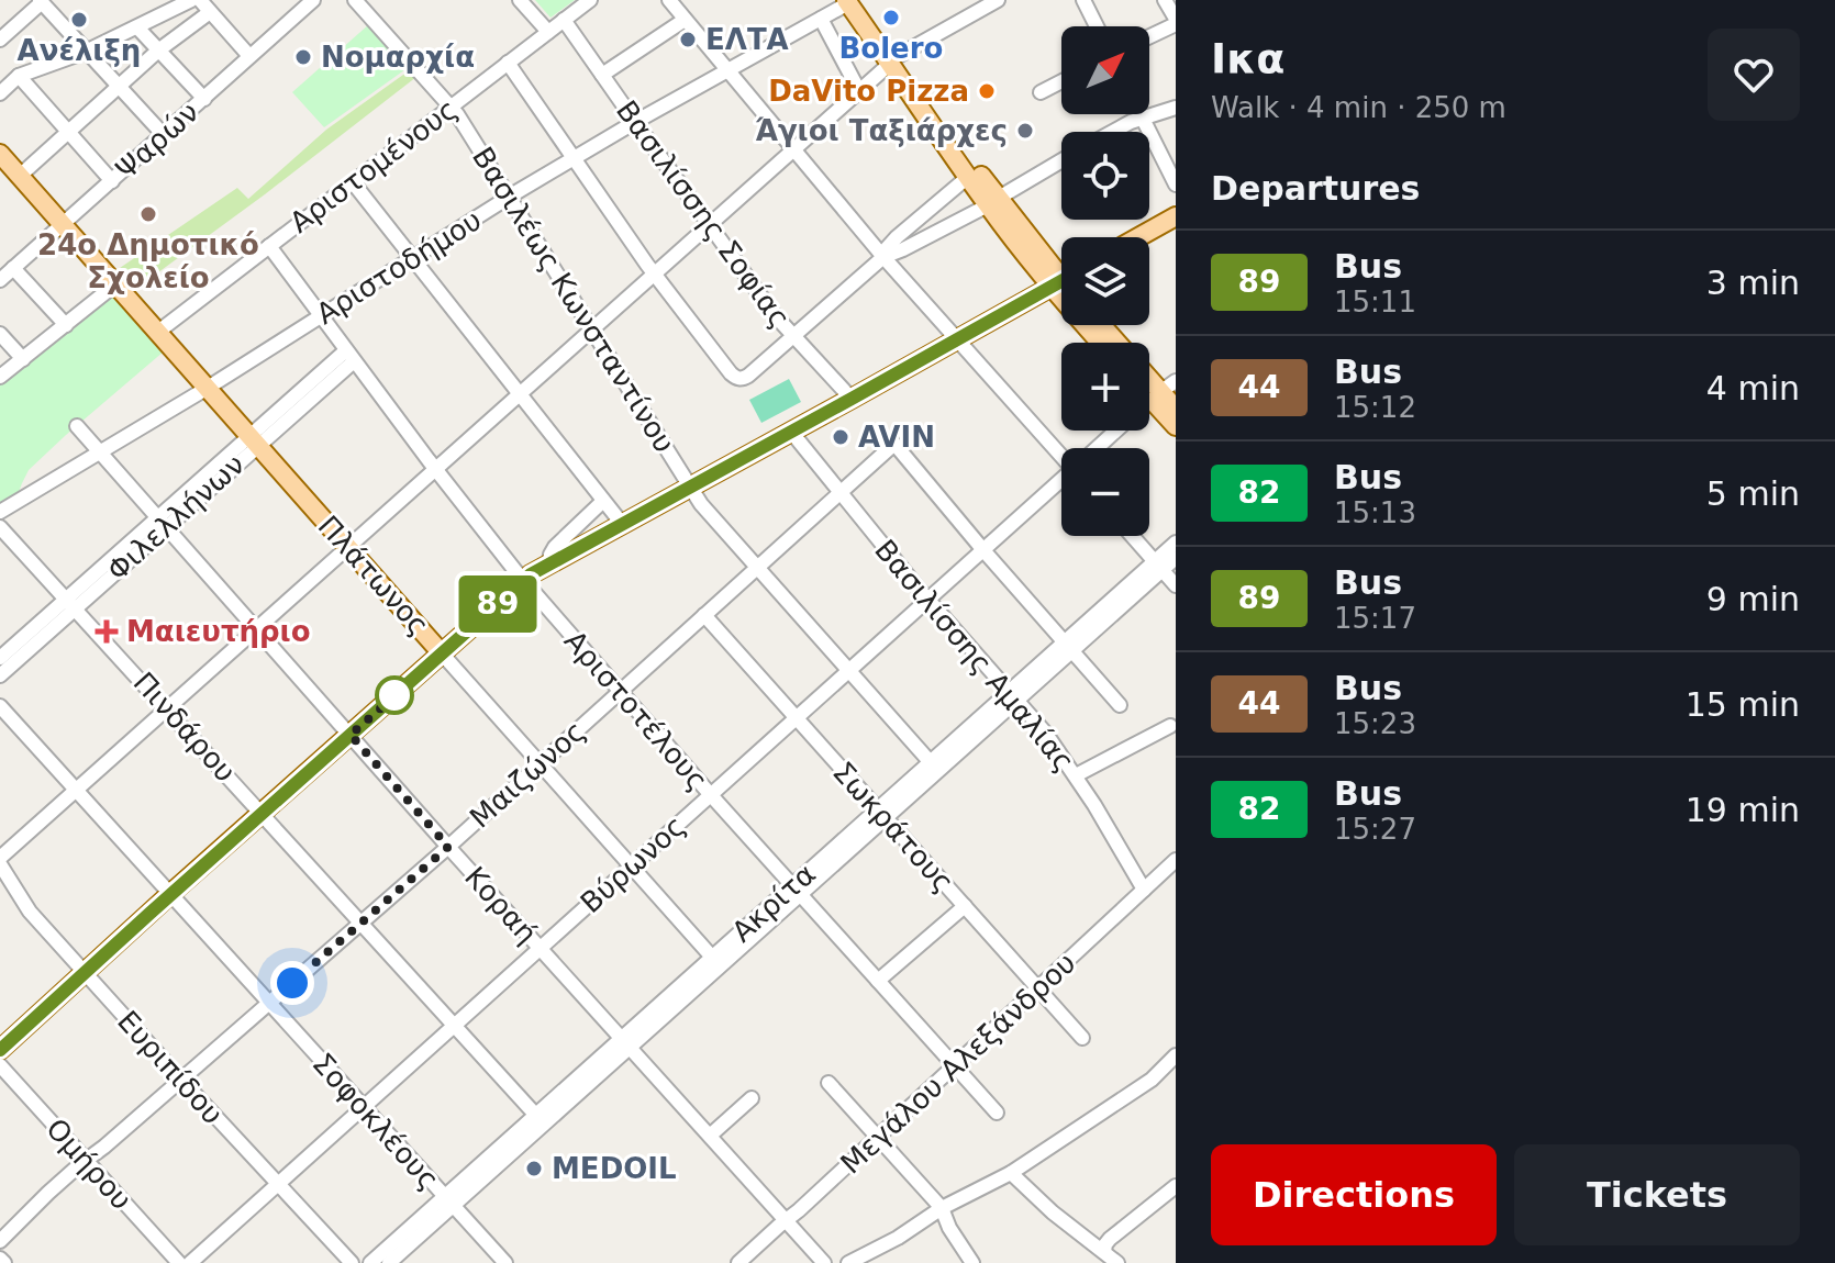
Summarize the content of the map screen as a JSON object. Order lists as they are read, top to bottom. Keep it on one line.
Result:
{"streets":{"main road":["Πλάτωνος"],"street":["Ψαρών","Αριστομένους","Βασιλίσσης Σοφίας","Αριστοδήμου","Βασιλέως Κωνσταντίνου","Φιλελλήνων","Βασιλίσσης Αμαλίας","Αριστοτέλους","Πινδάρου","Μαιζώνος","Σωκράτους","Βύρωνος","Ακρίτα","Κοραή","Μεγάλου Αλεξάνδρου","Ευριπίδου","Σοφοκλέους","Ομήρου"]},"crossings":[["Ψαρών","Πλάτωνος"],["Αριστομένους","Βασιλίσσης Σοφίας"],["Αριστομένους","Βασιλέως Κωνσταντίνου"],["Αριστομένους","Πλάτωνος"],["Αριστομένους","Αριστοτέλους"],["Βασιλίσσης Σοφίας","Αριστοδήμου"],["Αριστοδήμου","Βασιλέως Κωνσταντίνου"],["Αριστοδήμου","Πλάτωνος"],["Αριστοδήμου","Αριστοτέλους"],["Αριστοδήμου","Κοραή"],["Βασιλέως Κωνσταντίνου","Μαιζώνος"],["Βασιλέως Κωνσταντίνου","Βύρωνος"],["Βασιλέως Κωνσταντίνου","Ακρίτα"],["Φιλελλήνων","Πλάτωνος"],["Φιλελλήνων","Αριστοτέλους"],["Φιλελλήνων","Πινδάρου"],["Φιλελλήνων","Κοραή"],["Πλάτωνος","Μαιζώνος"],["Πλάτωνος","Βύρωνος"],["Πλάτωνος","Ακρίτα"],["Βασιλίσσης Αμαλίας","Μαιζώνος"],["Βασιλίσσης Αμαλίας","Βύρωνος"],["Βασιλίσσης Αμαλίας","Ακρίτα"],["Βασιλίσσης Αμαλίας","Μεγάλου Αλεξάνδρου"],["Αριστοτέλους","Μαιζώνος"],["Αριστοτέλους","Βύρωνος"],["Αριστοτέλους","Ακρίτα"],["Αριστοτέλους","Μεγάλου Αλεξάνδρου"],["Πινδάρου","Μαιζώνος"],["Πινδάρου","Βύρωνος"],["Πινδάρου","Ακρίτα"],["Μαιζώνος","Σωκράτους"],["Μαιζώνος","Βύρωνος"],["Μαιζώνος","Κοραή"],["Μαιζώνος","Ευριπίδου"],["Μαιζώνος","Σοφοκλέους"],["Μαιζώνος","Ομήρου"],["Σωκράτους","Βύρωνος"],["Σωκράτους","Ακρίτα"],["Σωκράτους","Μεγάλου Αλεξάνδρου"],["Βύρωνος","Κοραή"],["Βύρωνος","Ευριπίδου"],["Βύρωνος","Σοφοκλέους"],["Ακρίτα","Κοραή"],["Ακρίτα","Σοφοκλέους"],["Κοραή","Μεγάλου Αλεξάνδρου"]],"places":{"other":["Bolero","Ανέλιξη","ΕΛΤΑ","Νομαρχία","DaVito Pizza","Άγιοι Ταξιάρχες","24ο Δημοτικό Σχολείο","AVIN","MEDOIL"],"health":["Μαιευτήριο"]},"lines":["bus line 89"],"north":"top right","page":{"on_map":"89","heading":[["Ικα","Walk · 4 min · 250 m"],"Departures"],"map_buttons":["+","−"],"list":[{"mark":"89","name":"Bus","note":"15:11","value":"3 min"},{"mark":"44","name":"Bus","note":"15:12","value":"4 min"},{"mark":"82","name":"Bus","note":"15:13","value":"5 min"},{"mark":"89","name":"Bus","note":"15:17","value":"9 min"},{"mark":"44","name":"Bus","note":"15:23","value":"15 min"},{"mark":"82","name":"Bus","note":"15:27","value":"19 min"}],"buttons":["Directions","Tickets"]}}
